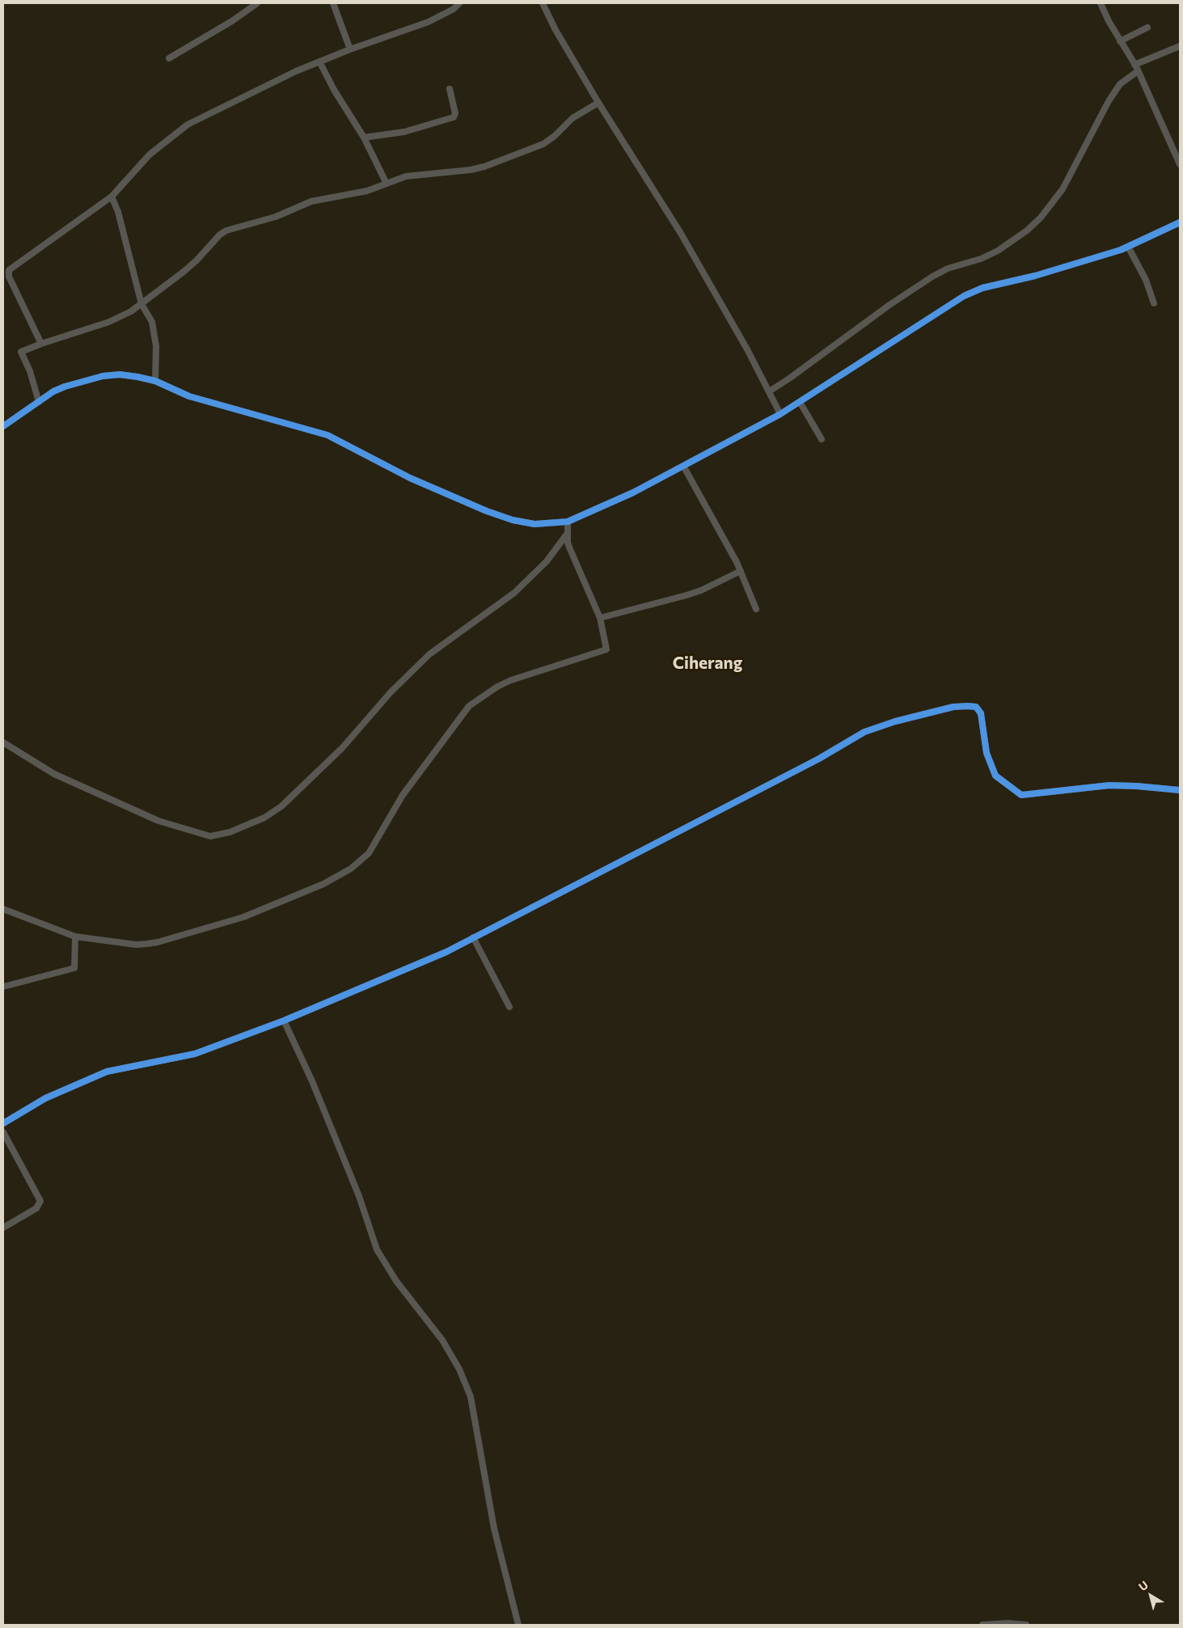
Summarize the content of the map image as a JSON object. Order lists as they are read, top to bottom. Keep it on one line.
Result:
{"districts":["Ciherang"],"north":"top left"}
